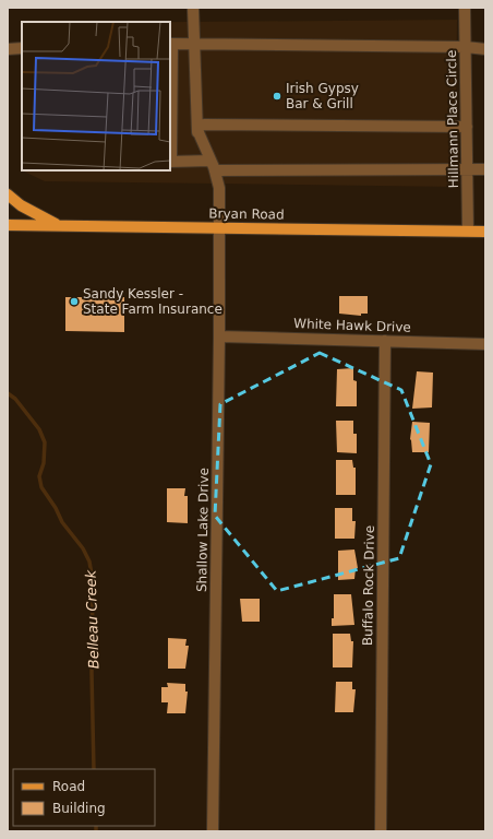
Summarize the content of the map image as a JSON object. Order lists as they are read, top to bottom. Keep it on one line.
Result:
{"streets":{"main road":["Bryan Road"],"street":["Hillmann Place Circle","White Hawk Drive","Shallow Lake Drive","Buffalo Rock Drive"]},"crossings":[["Hillmann Place Circle","Bryan Road"],["Bryan Road","Shallow Lake Drive"],["White Hawk Drive","Shallow Lake Drive"],["White Hawk Drive","Buffalo Rock Drive"]],"water":["Belleau Creek"],"places":["Irish Gypsy Bar & Grill","Sandy Kessler - State Farm Insurance"],"legend":["Road","Building"]}
